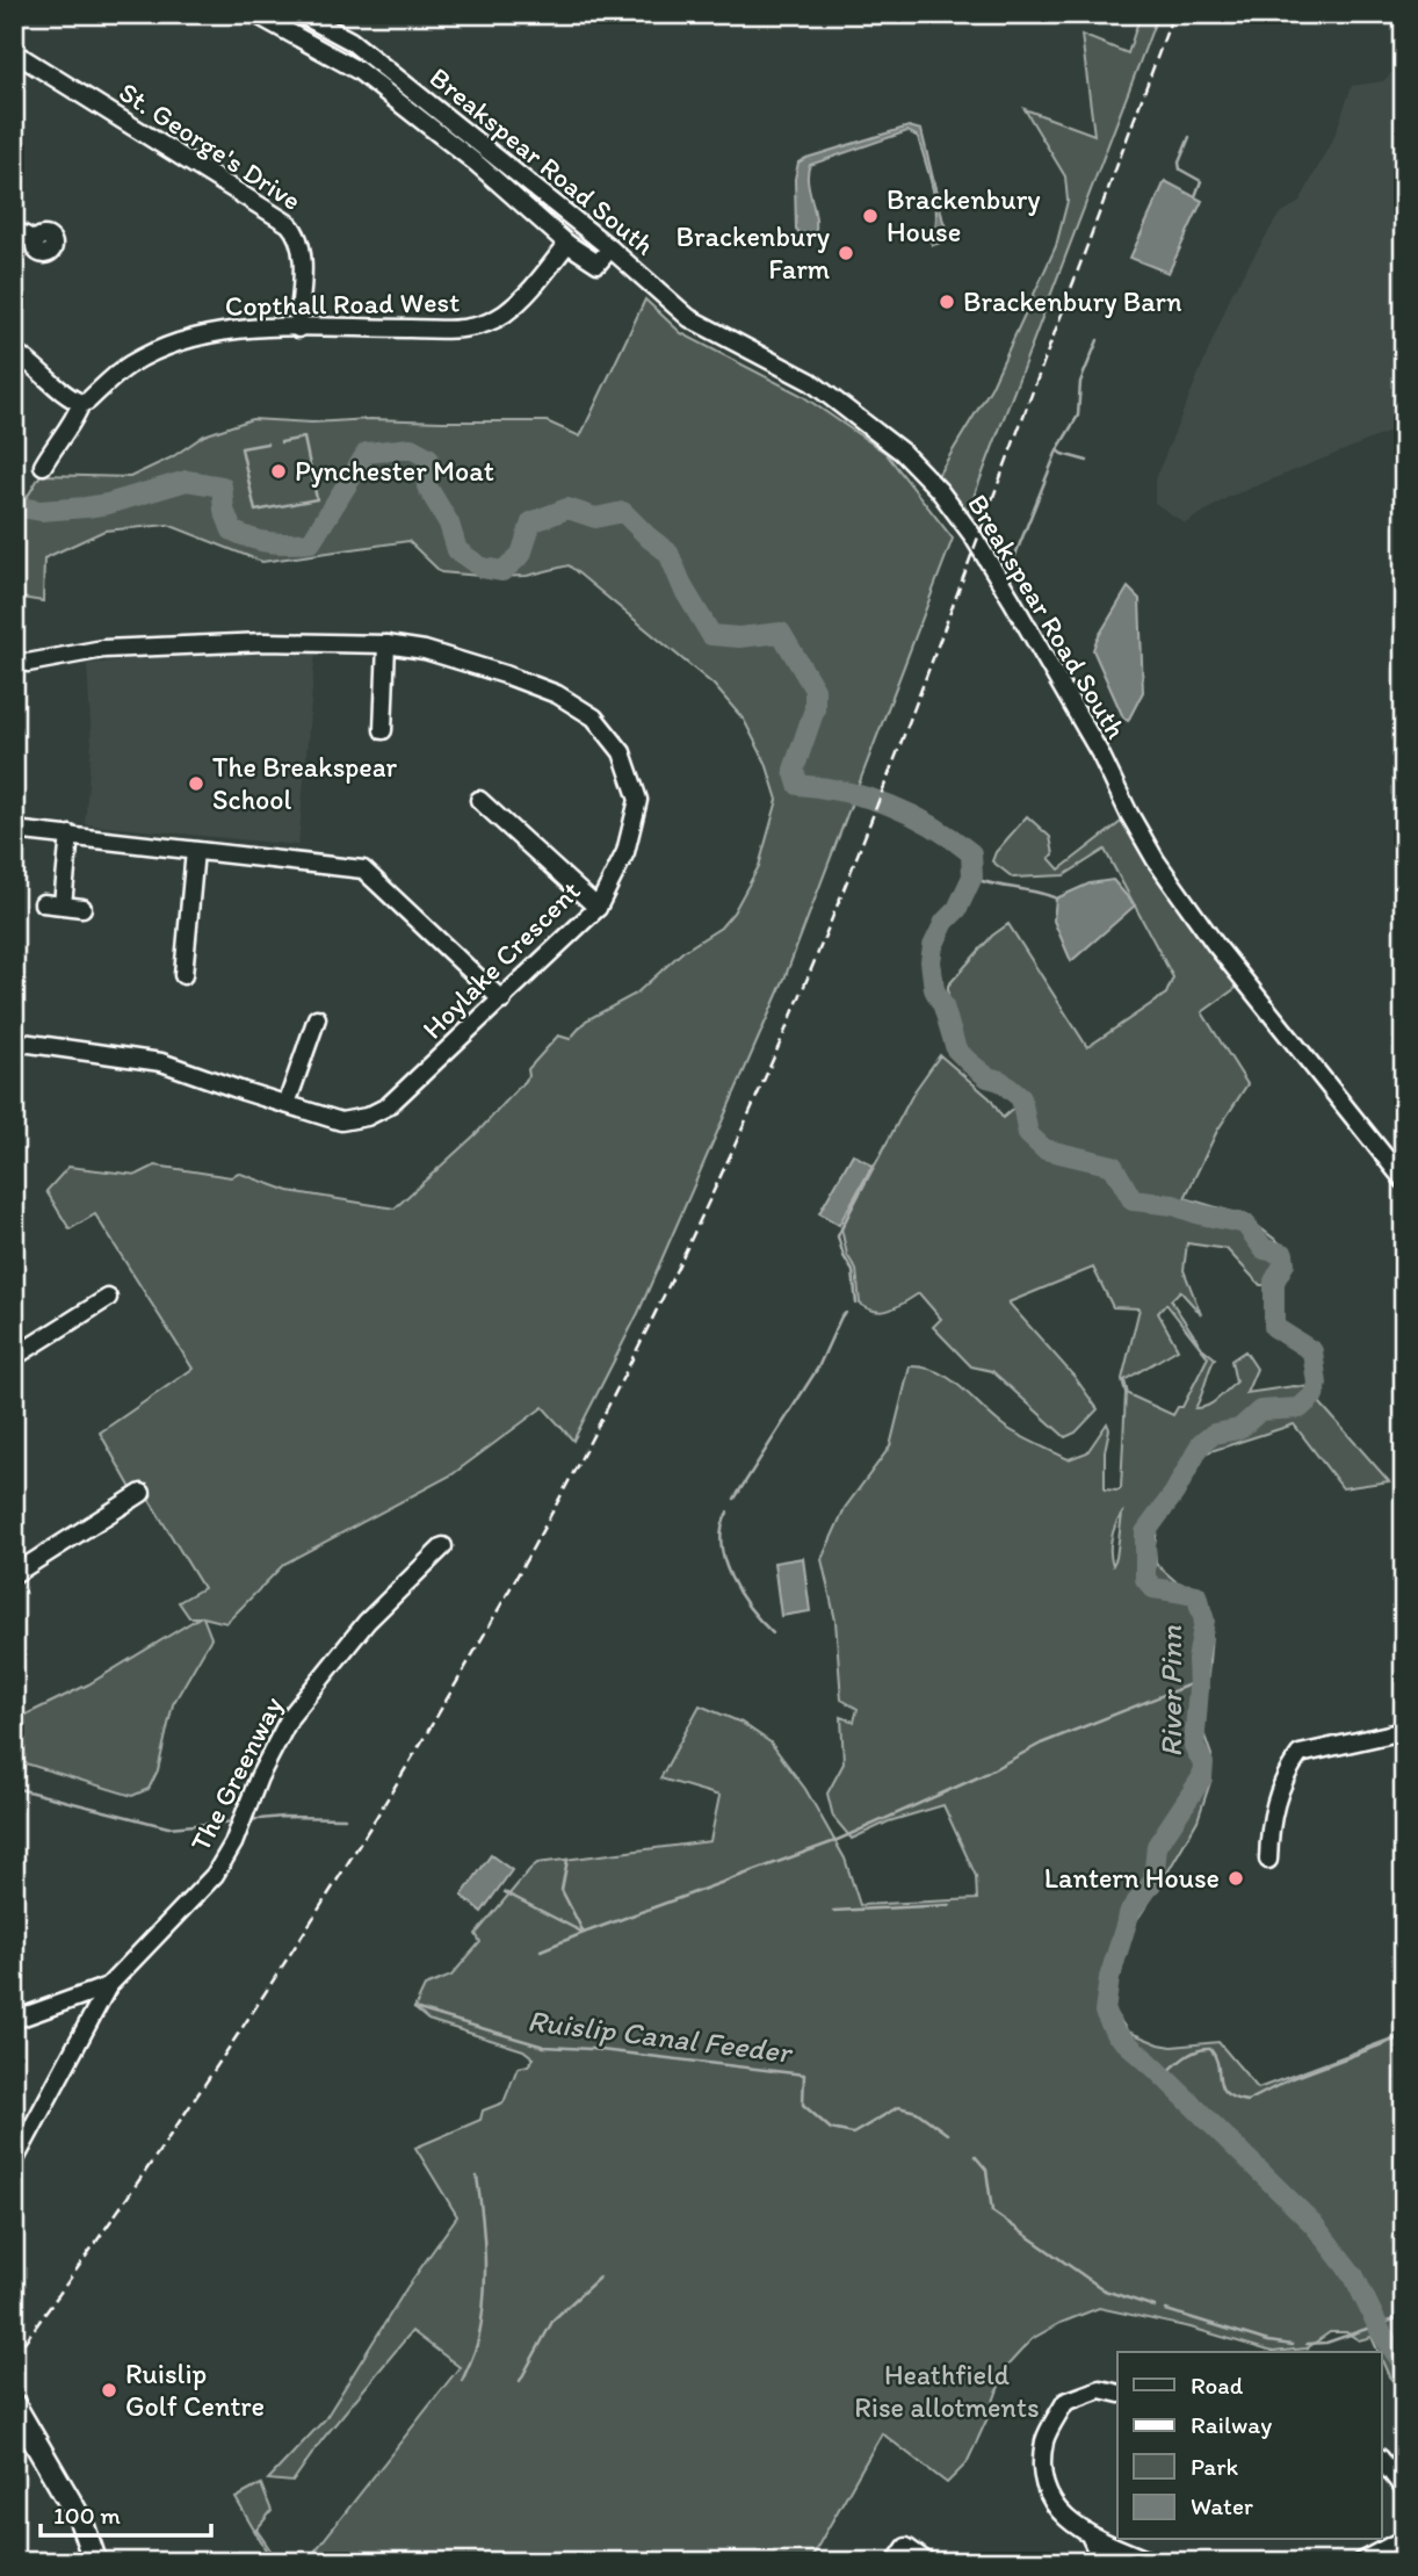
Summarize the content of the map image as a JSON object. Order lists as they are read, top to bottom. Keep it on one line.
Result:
{"streets":{"street":["St. George's Drive","Breakspear Road South","Copthall Road West","Hoylake Crescent","The Greenway"]},"crossings":[["St. George's Drive","Copthall Road West"]],"water":["River Pinn","Ruislip Canal Feeder"],"parks":["Heathfield Rise allotments"],"places":["Brackenbury House","Brackenbury Farm","Brackenbury Barn","Pynchester Moat","The Breakspear School","Lantern House","Ruislip Golf Centre"],"legend":["Road","Railway","Park","Water"],"scale_bar":"100 m"}
